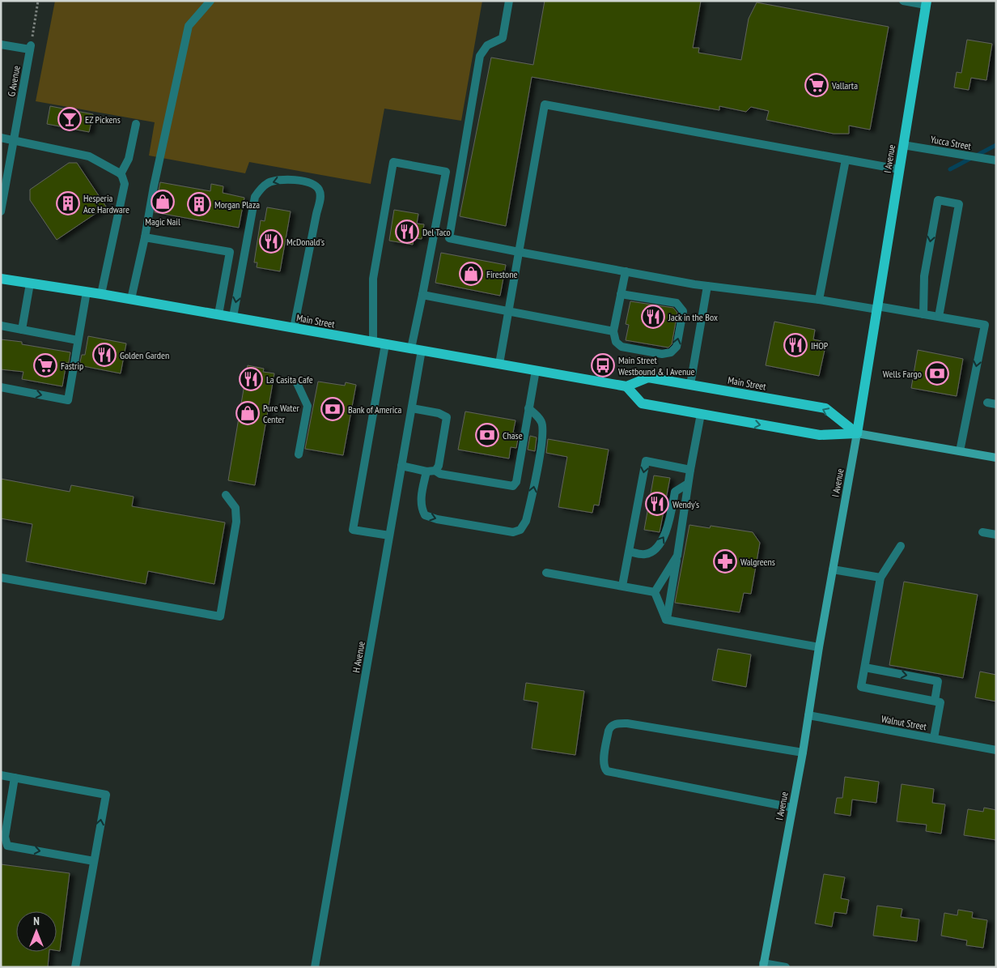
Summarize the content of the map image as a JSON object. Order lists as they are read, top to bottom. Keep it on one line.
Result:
{"streets":{"main road":["I Avenue","Main Street"],"street":["G Avenue","Yucca Street","H Avenue","Walnut Street"]},"crossings":[["Yucca Street","I Avenue"],["I Avenue","Main Street"],["I Avenue","Walnut Street"],["Main Street","H Avenue"]],"places":{"supermarket":["Vallarta","Fastrip"],"bar":["EZ Pickens"],"shop":["Magic Nail","Firestone","Pure Water Center"],"building":["Hesperia Ace Hardware","Morgan Plaza"],"restaurant":["Del Taco","McDonald's","Jack in the Box","IHOP","Golden Garden","La Casita Cafe","Wendy's"],"bus stop":["Main Street Westbound & I Avenue"],"bank":["Wells Fargo","Bank of America","Chase"],"pharmacy":["Walgreens"]},"north":"top"}
